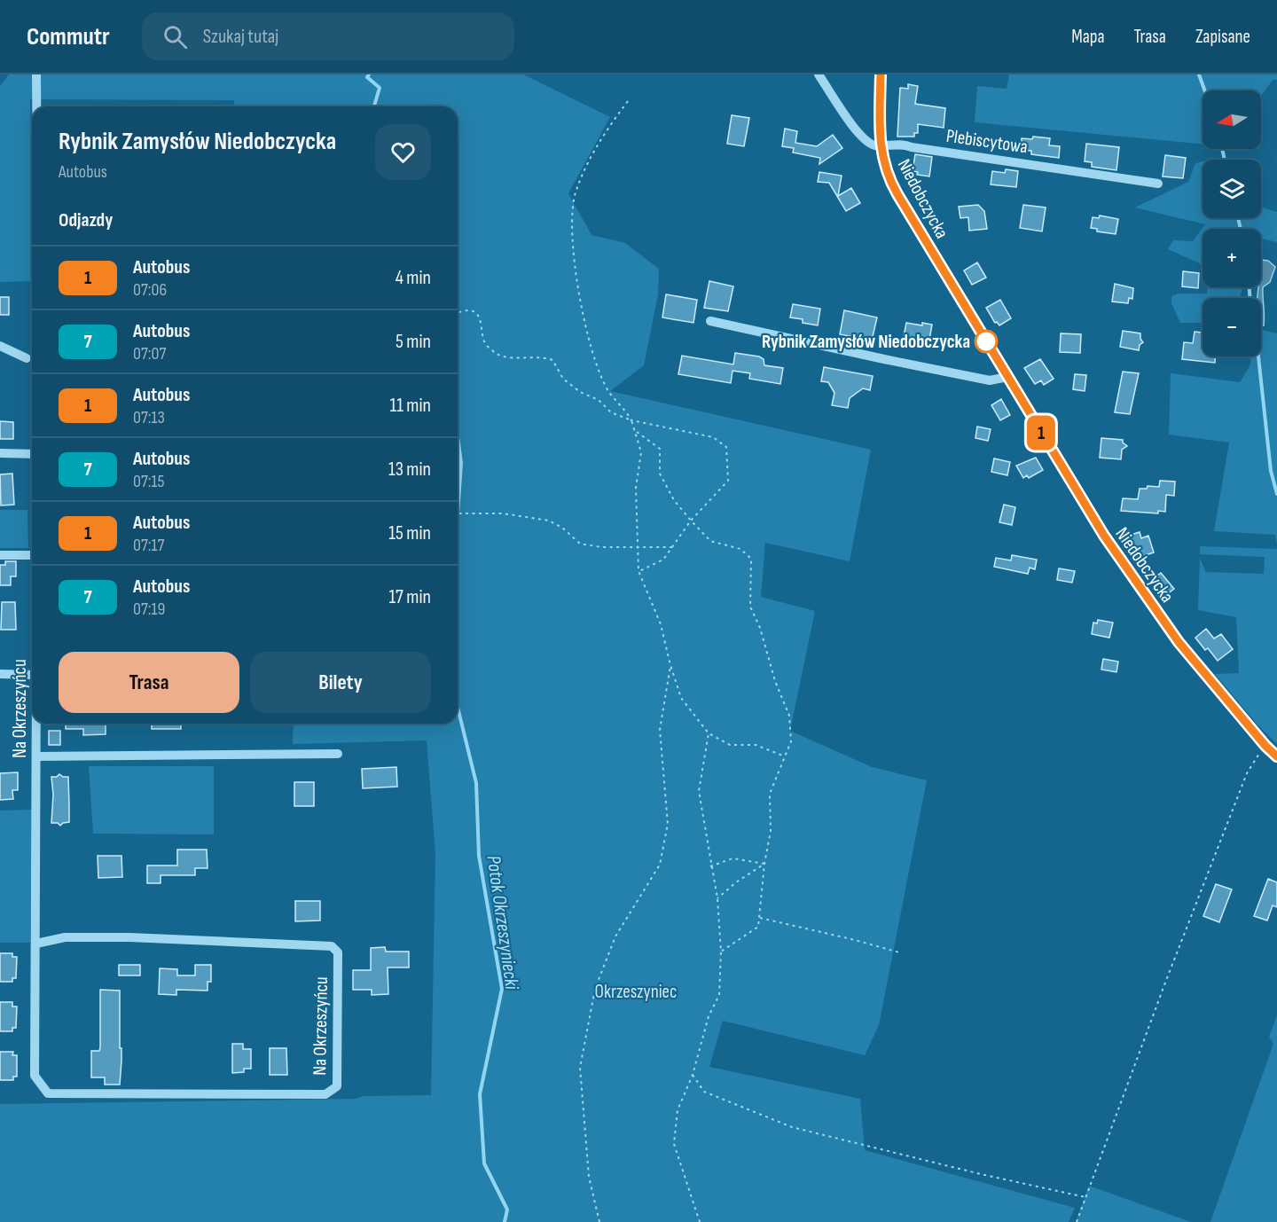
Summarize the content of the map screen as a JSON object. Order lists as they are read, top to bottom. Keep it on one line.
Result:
{"streets":{"street":["Plebiscytowa","Niedobczycka","Na Okrzeszyńcu"]},"crossings":[["Plebiscytowa","Niedobczycka"]],"water":["Potok Okrzeszyniecki"],"parks":["Okrzeszyniec"],"places":["Rybnik Zamysłów Niedobczycka"],"lines":["bus line 1"],"north":"left","page":{"header":"Commutr","search":"Szukaj tutaj","nav":["Mapa","Trasa","Zapisane"],"on_map":"1","map_buttons":["+","−"],"heading":[["Rybnik Zamysłów Niedobczycka","Autobus"],"Odjazdy"],"list":[{"mark":"1","name":"Autobus","note":"07:06","value":"4 min"},{"mark":"7","name":"Autobus","note":"07:07","value":"5 min"},{"mark":"1","name":"Autobus","note":"07:13","value":"11 min"},{"mark":"7","name":"Autobus","note":"07:15","value":"13 min"},{"mark":"1","name":"Autobus","note":"07:17","value":"15 min"},{"mark":"7","name":"Autobus","note":"07:19","value":"17 min"}],"buttons":["Trasa","Bilety"]}}
